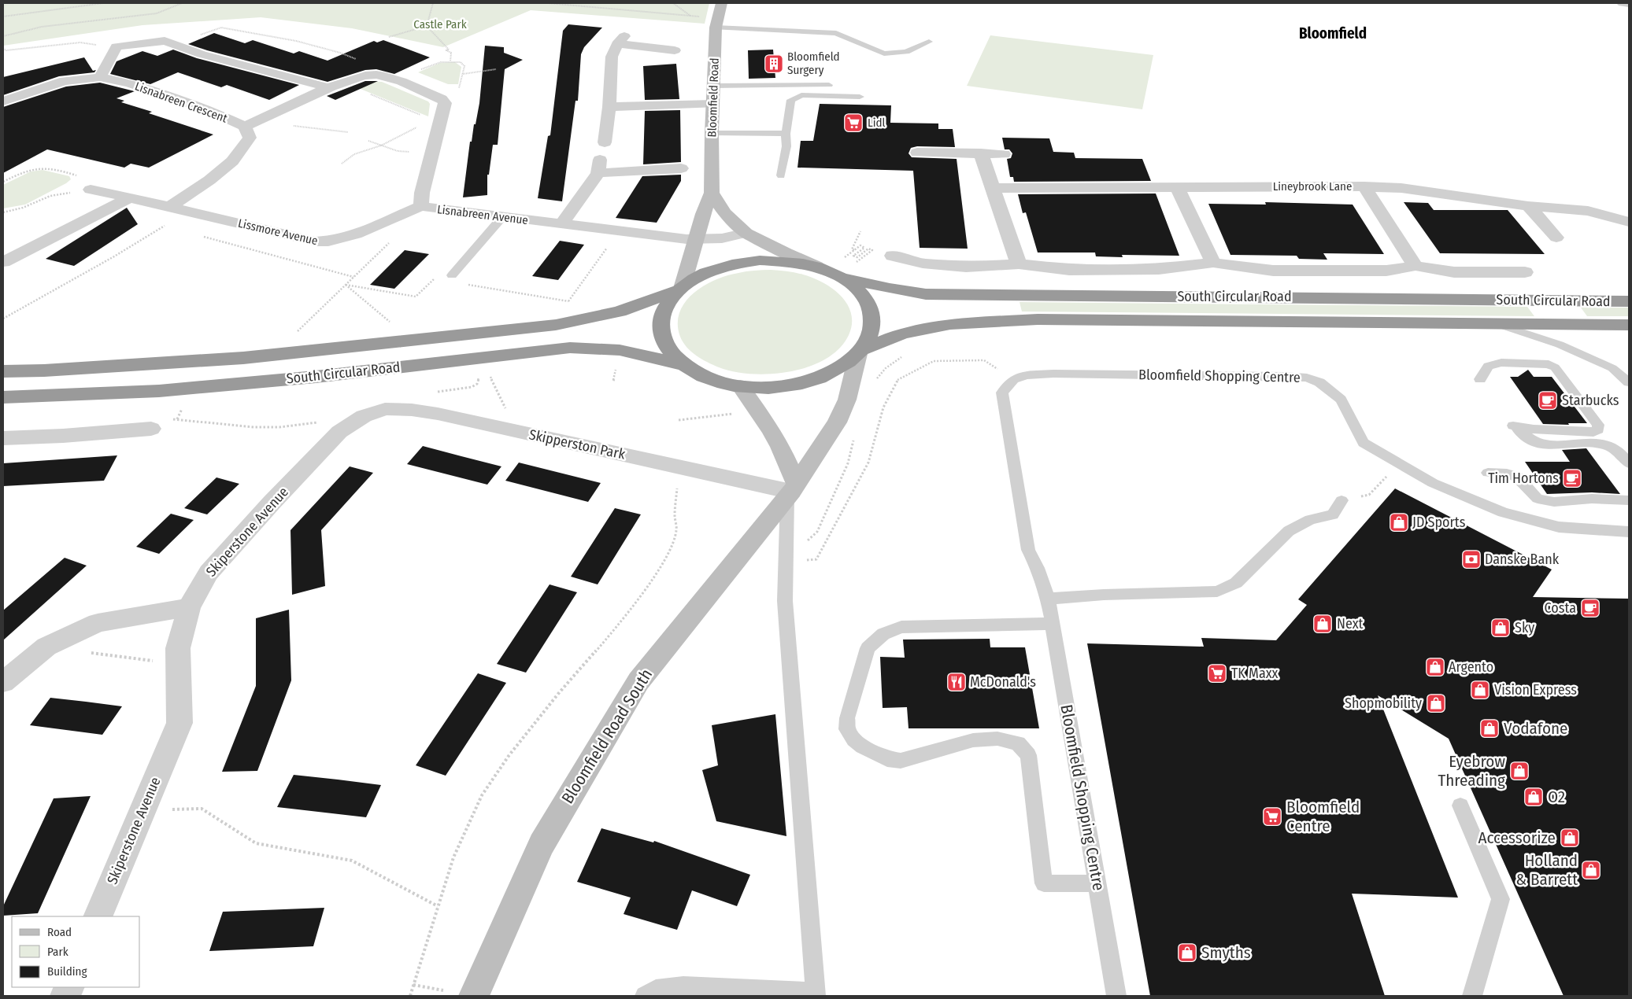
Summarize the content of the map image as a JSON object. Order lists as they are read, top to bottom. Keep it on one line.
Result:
{"streets":{"highway":["South Circular Road"],"street":["Bloomfield Road","Lisnabreen Crescent","Lineybrook Lane","Lisnabreen Avenue","Lissmore Avenue","Skipperston Park","Skiperstone Avenue","Bloomfield Road South"],"lane":["Bloomfield Shopping Centre"]},"crossings":[["Bloomfield Road","Lisnabreen Avenue"],["Bloomfield Road","South Circular Road"],["Lisnabreen Crescent","Lissmore Avenue"],["Lisnabreen Avenue","Lissmore Avenue"],["South Circular Road","Bloomfield Road South"],["Skipperston Park","Skiperstone Avenue"],["Skipperston Park","Bloomfield Road South"]],"districts":["Bloomfield"],"parks":["Castle Park"],"places":{"building":["Bloomfield Surgery"],"supermarket":["Lidl","TK Maxx","Bloomfield Centre"],"cafe":["Starbucks","Tim Hortons","Costa"],"shop":["JD Sports","Next","Sky","Argento","Vision Express","Shopmobility","Vodafone","Eyebrow Threading","O2","Accessorize","Holland & Barrett","Smyths"],"bank":["Danske Bank"],"restaurant":["McDonald's"]},"legend":["Road","Park","Building"]}
